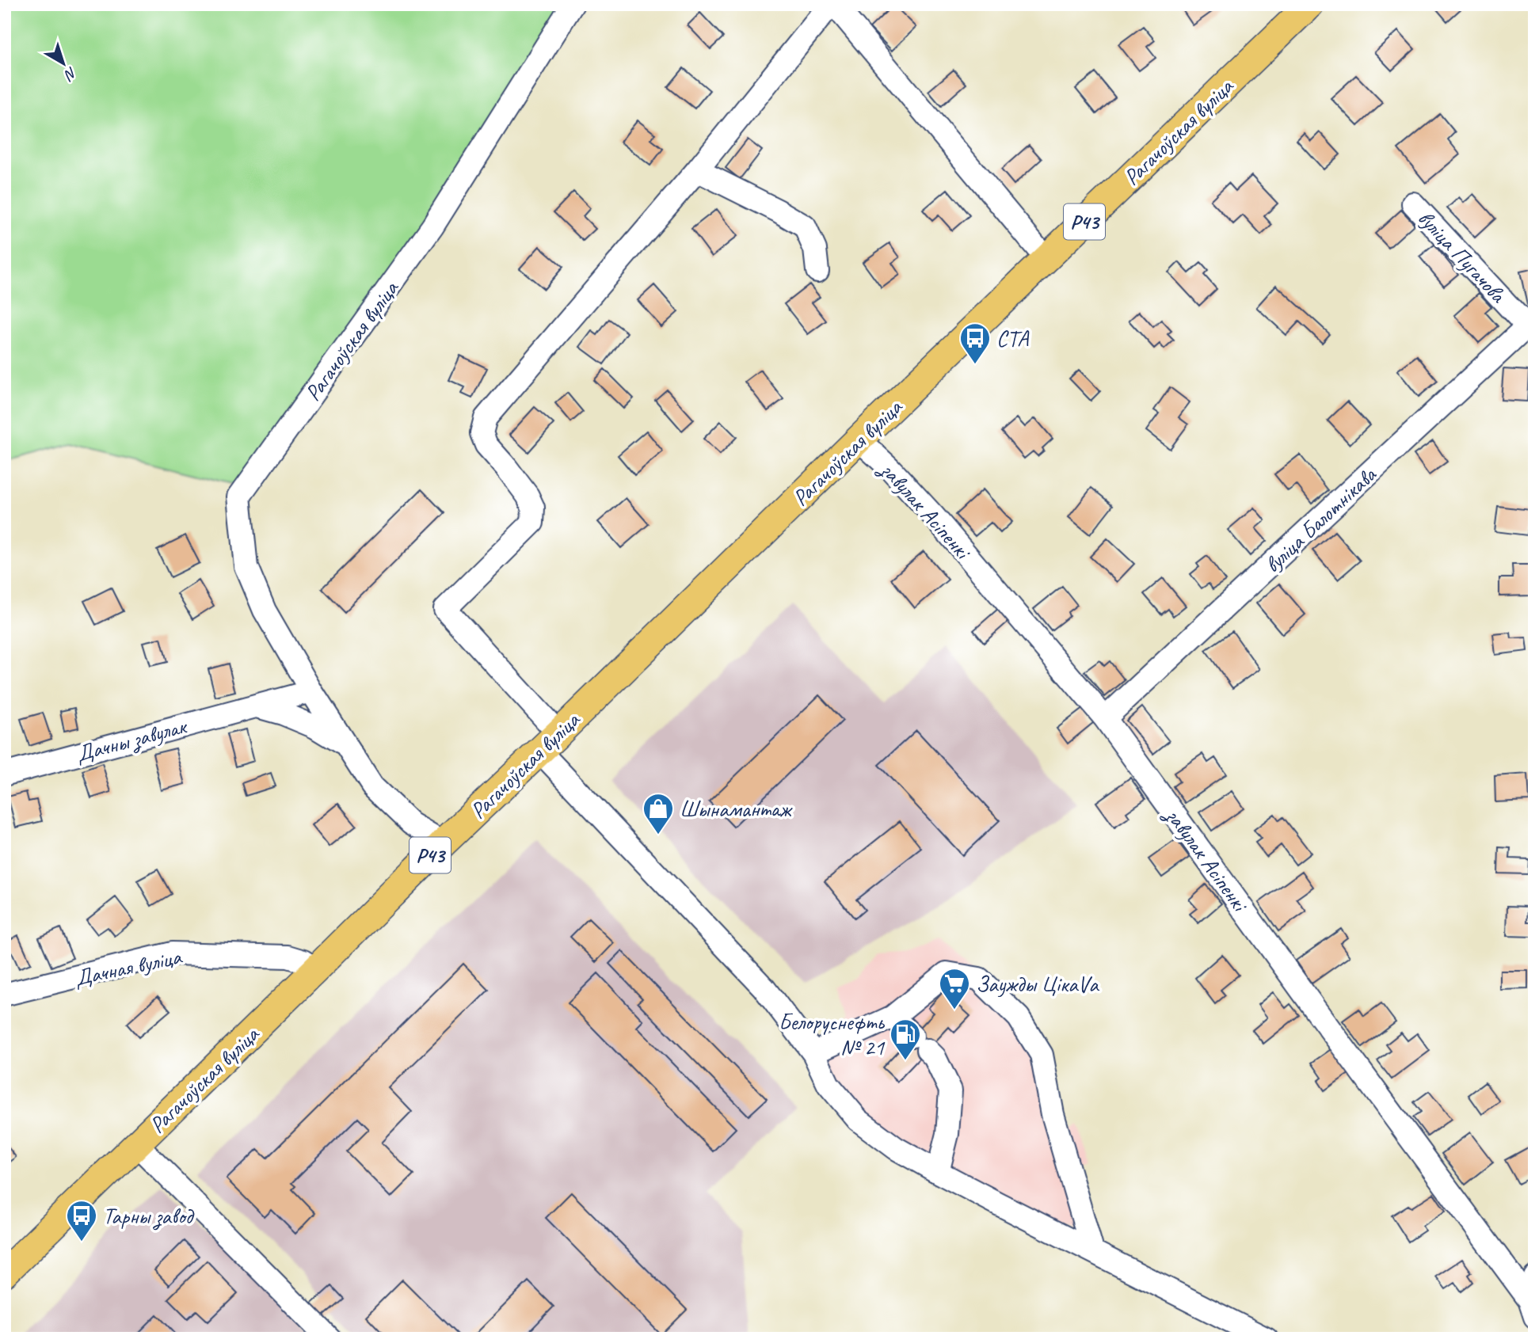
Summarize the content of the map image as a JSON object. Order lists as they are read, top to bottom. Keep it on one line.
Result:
{"streets":{"main road":["Рагачоўская вуліца","Р43"],"street":["вуліца Пугачова","завулак Асіпенкі","вуліца Балотнікава","Дачны завулак","Дачная вуліца"]},"crossings":[["Рагачоўская вуліца","завулак Асіпенкі"],["Рагачоўская вуліца","Дачны завулак"],["Рагачоўская вуліца","Дачная вуліца"],["вуліца Пугачова","вуліца Балотнікава"],["завулак Асіпенкі","вуліца Балотнікава"]],"places":{"bus stop":["СТА","Тарны завод"],"shop":["Шынамантаж"],"supermarket":["Заужды ЦікаVа"],"fuel station":["Белоруснефть № 21"]},"north":"bottom right"}
